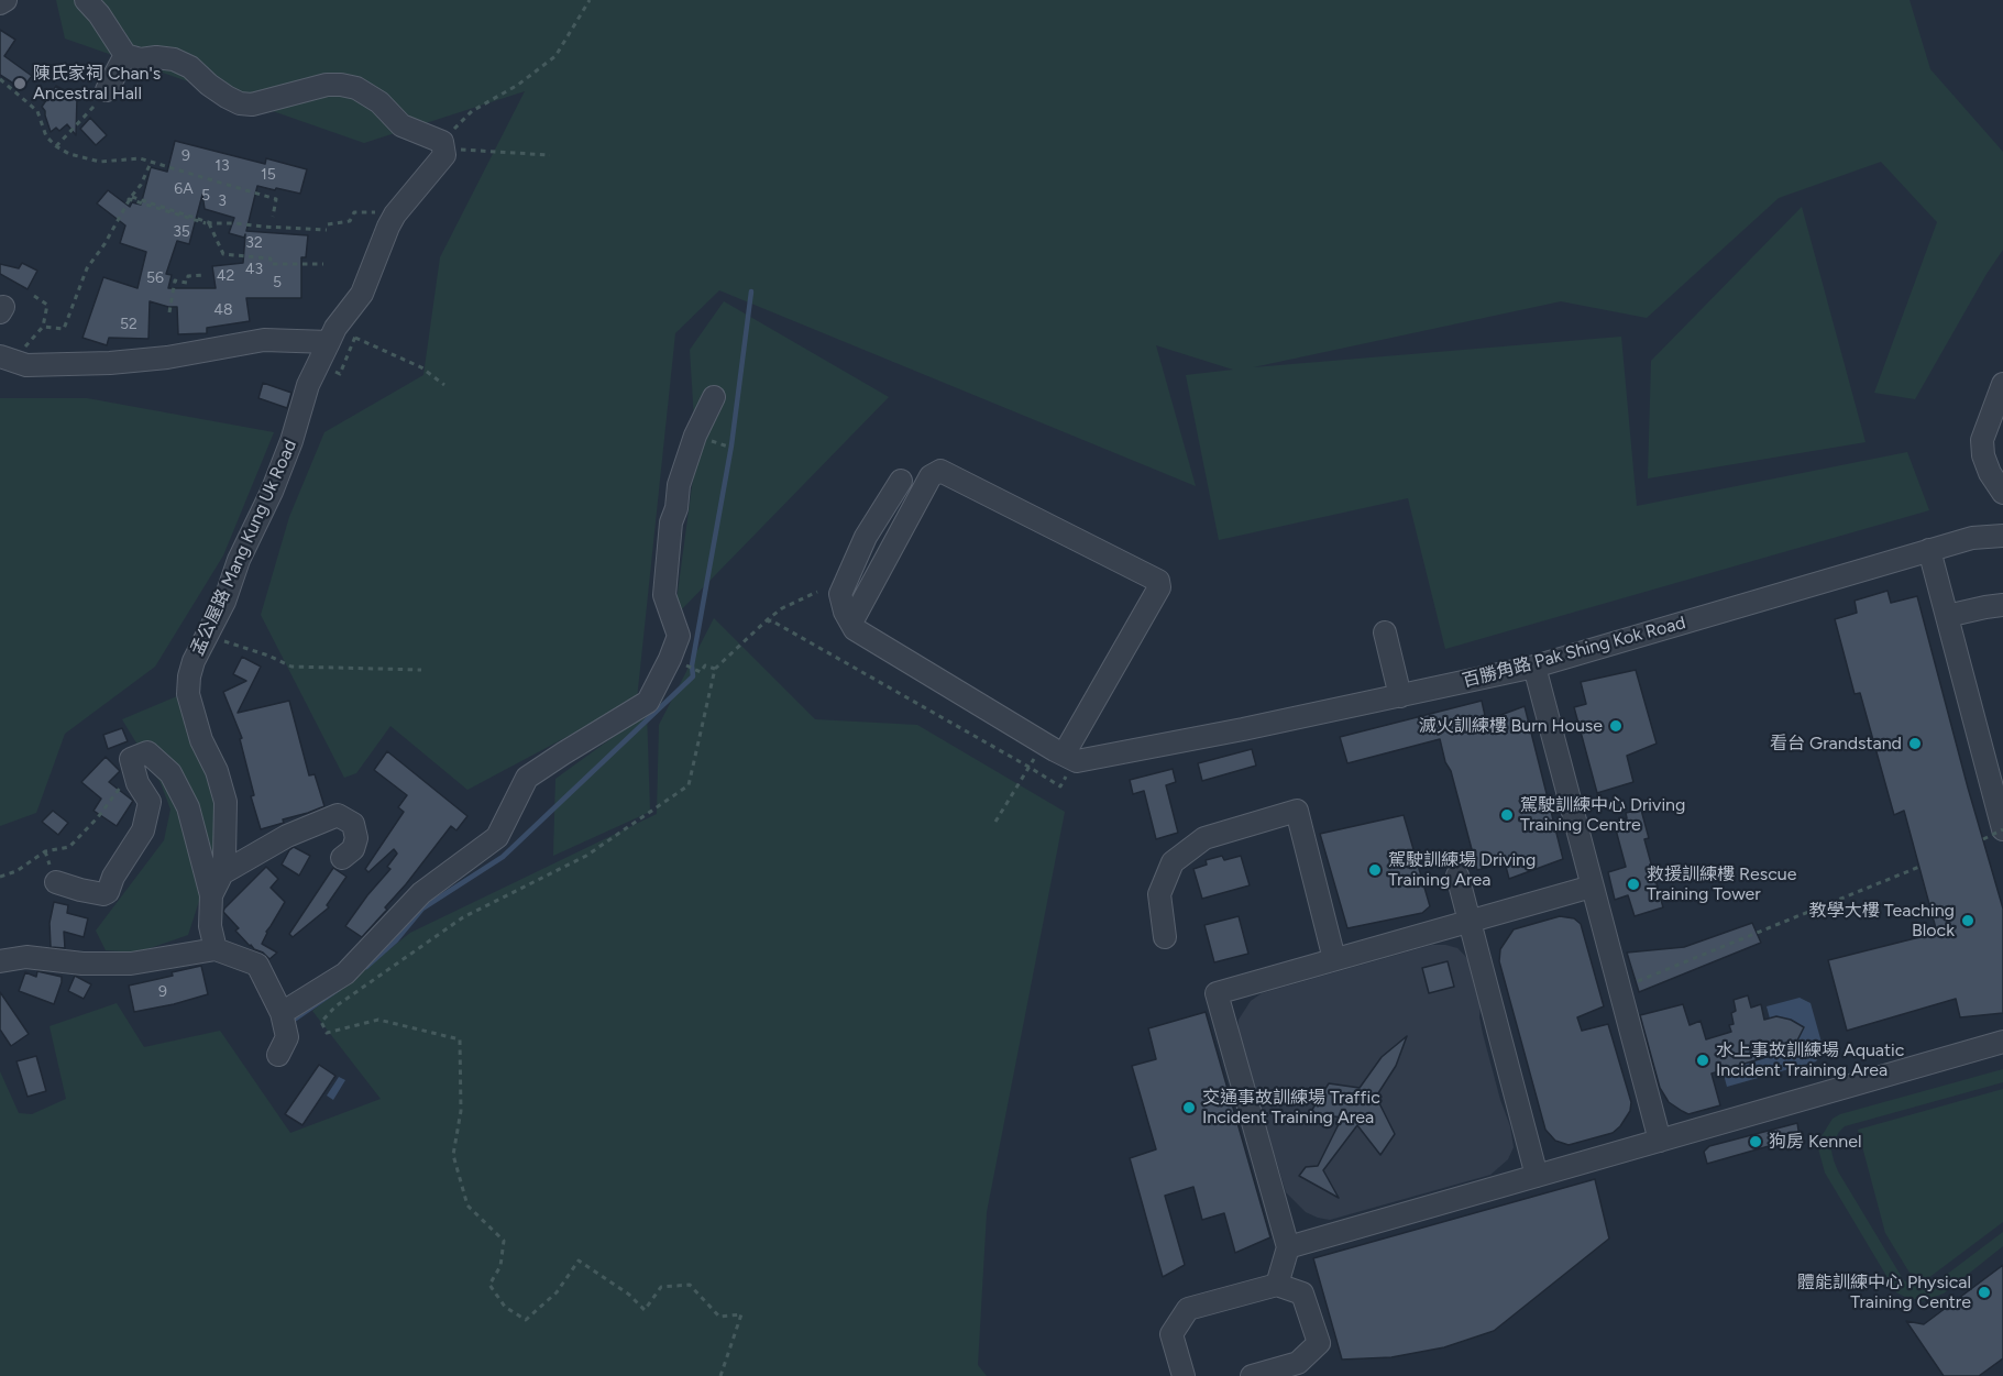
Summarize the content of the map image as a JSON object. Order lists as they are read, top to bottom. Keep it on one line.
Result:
{"streets":{"street":["孟公屋路 Mang Kung Uk Road","百勝角路 Pak Shing Kok Road"]},"places":["陳氏家祠 Chan's Ancestral Hall","滅火訓練樓 Burn House","看台 Grandstand","駕駛訓練中心 Driving Training Centre","駕駛訓練場 Driving Training Area","救援訓練樓 Rescue Training Tower","教學大樓 Teaching Block","水上事故訓練場 Aquatic Incident Training Area","交通事故訓練場 Traffic Incident Training Area","狗房 Kennel","體能訓練中心 Physical Training Centre"],"house_numbers":["9","13","15","6A","5","3","35","32","43","42","56","5","48","52","9"]}
